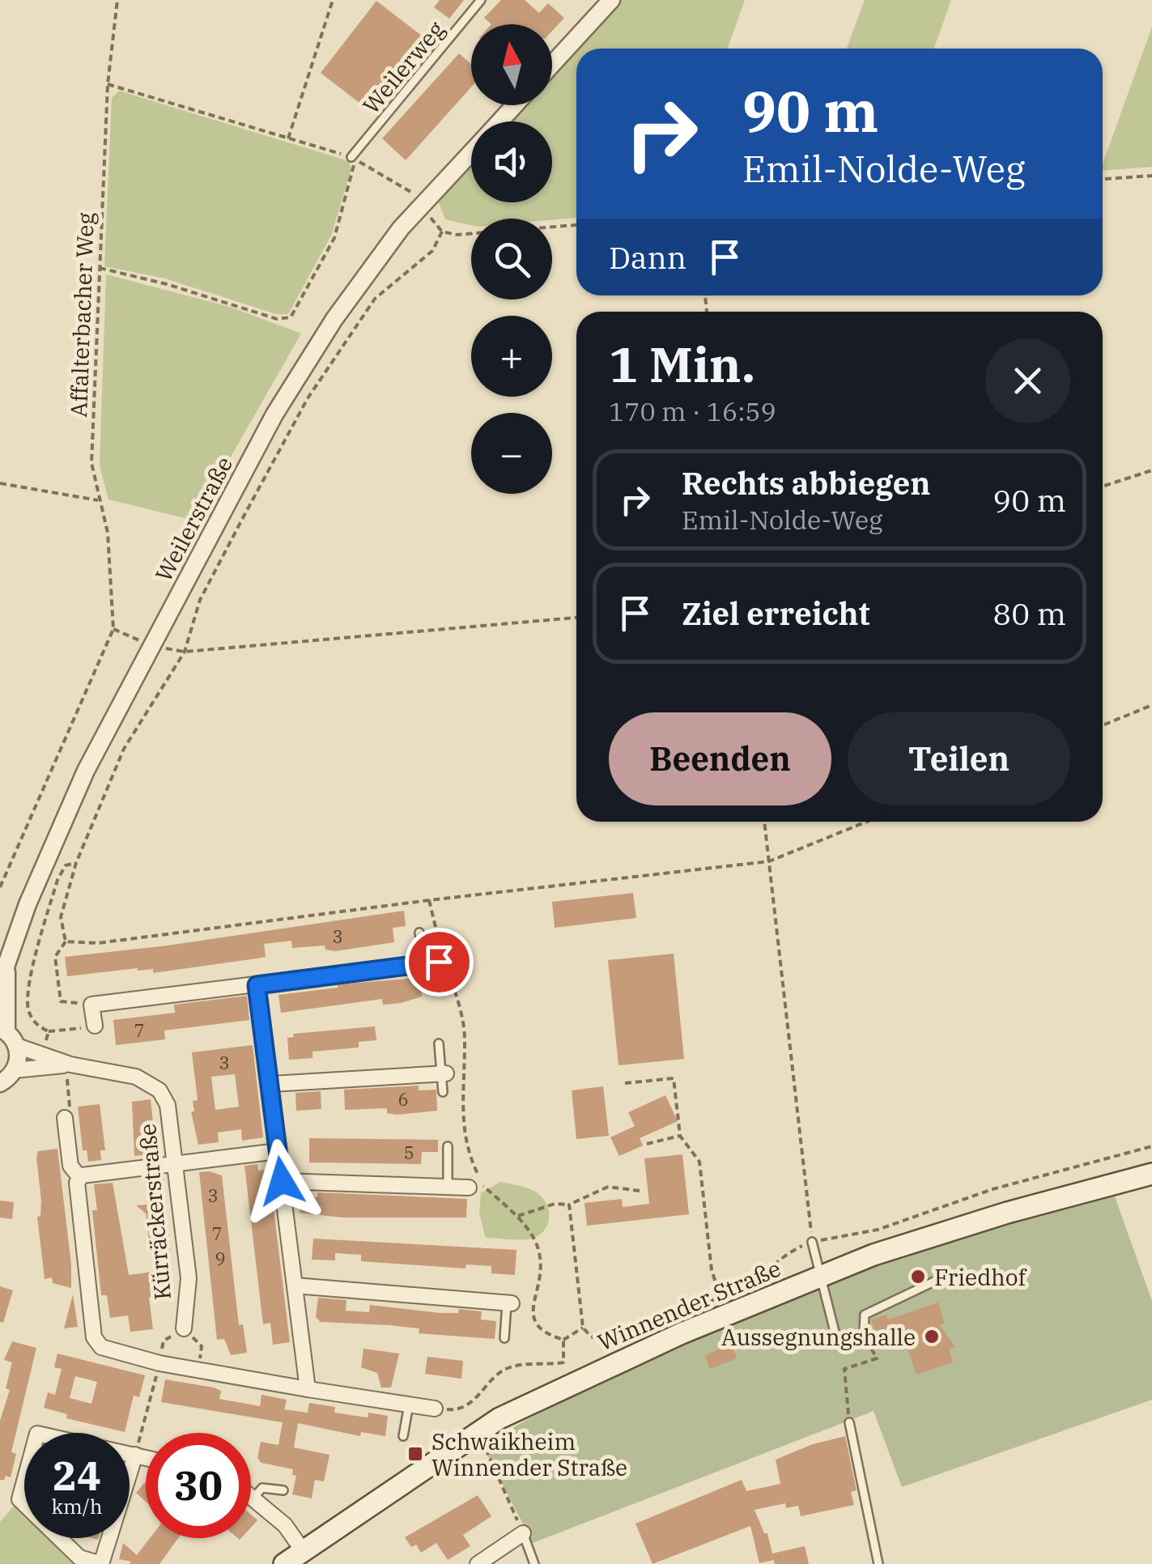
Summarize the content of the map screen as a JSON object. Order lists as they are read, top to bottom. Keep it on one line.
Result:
{"streets":{"main road":["Winnender Straße"],"street":["Weilerstraße","Kürräckerstraße"],"lane":["Weilerweg"],"path":["Affalterbacher Weg"]},"places":{"other":["Friedhof","Aussegnungshalle"],"transit":["Schwaikheim Winnender Straße"]},"house_numbers":["3","7","3","6","5","3","7","9"],"north":"top","page":{"map_buttons":["+","−"],"turn":["90 m","Emil-Nolde-Weg"],"then":"Dann","heading":["1 Min.","170 m · 16:59"],"list":[{"name":"Rechts abbiegen","note":"Emil-Nolde-Weg","value":"90 m"},{"name":"Ziel erreicht","value":"80 m"}],"buttons":["Beenden","Teilen"],"speed":"24 km/h","limit":"30"}}
